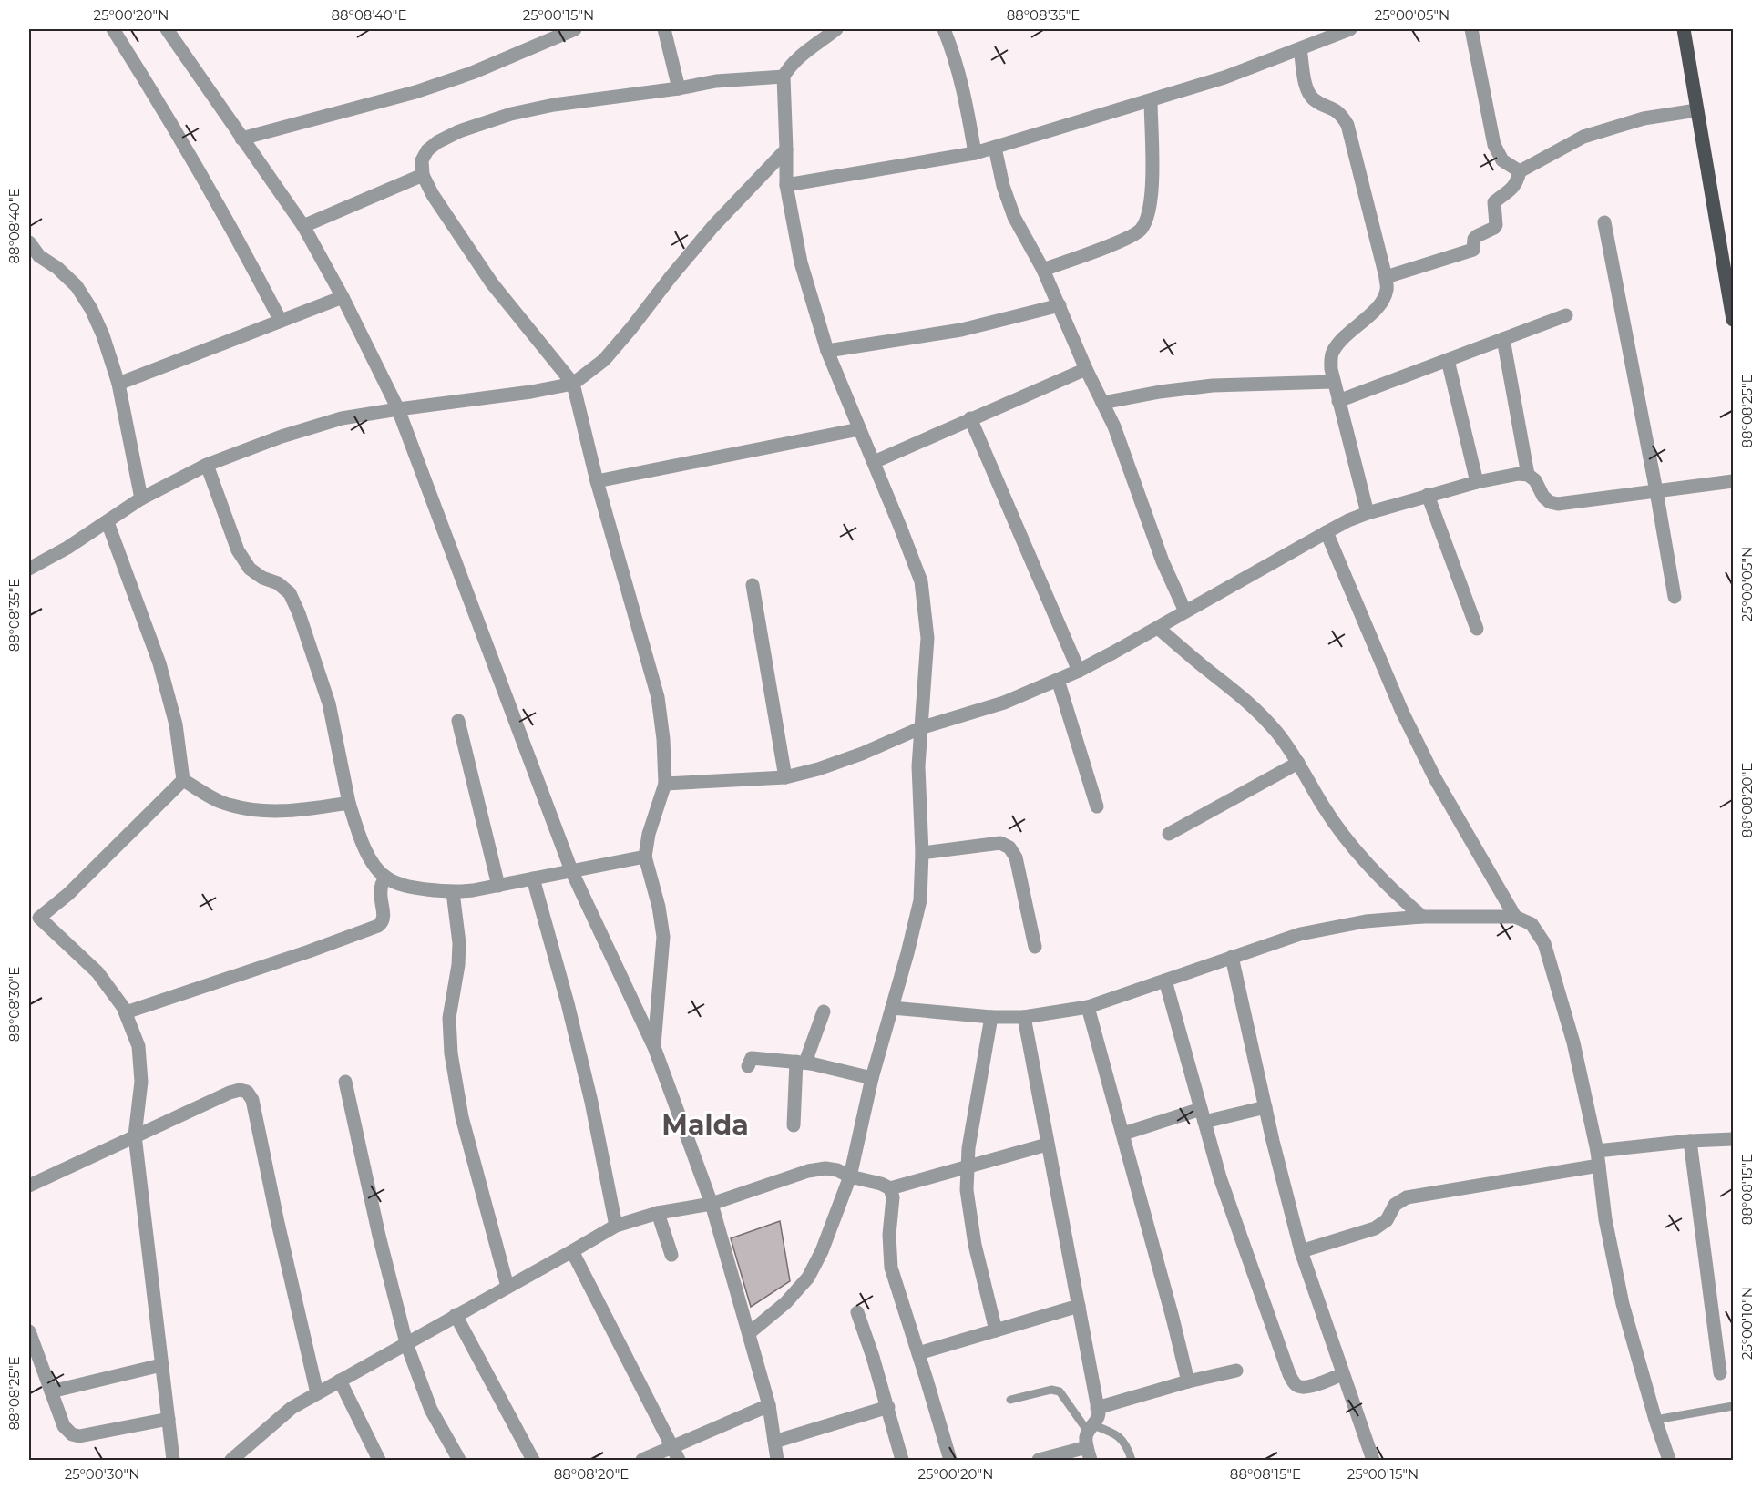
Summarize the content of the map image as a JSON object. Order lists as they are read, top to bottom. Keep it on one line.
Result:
{"districts":["Malda"],"coordinates":["25°00'20\"N","88°08'40\"E","25°00'15\"N","88°08'35\"E","25°00'05\"N","88°08'25\"E","88°08'20\"E","88°08'30\"E","88°08'15\"E","25°00'10\"N","25°00'30\"N"]}
